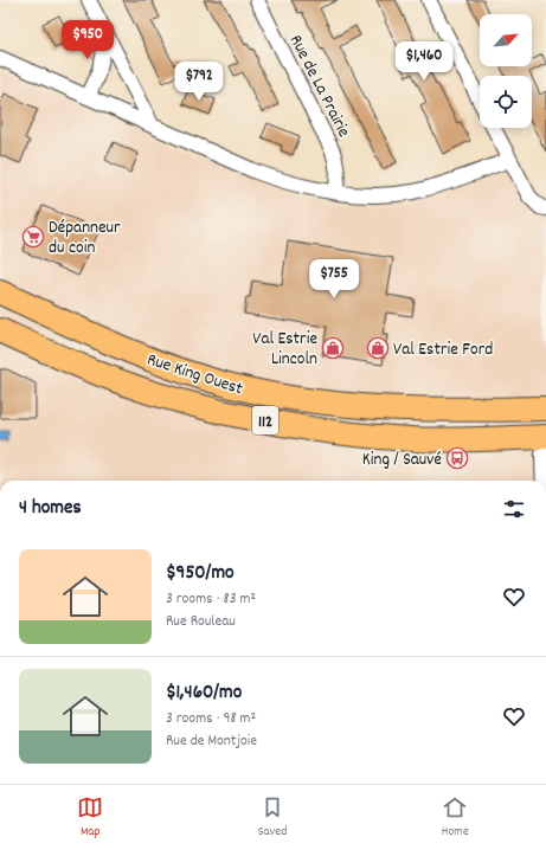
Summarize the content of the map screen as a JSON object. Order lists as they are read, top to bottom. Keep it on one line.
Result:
{"streets":{"main road":["Rue King Ouest","112"],"street":["Rue de La Prairie"]},"places":{"supermarket":["Dépanneur du coin"],"shop":["Val Estrie Lincoln","Val Estrie Ford"],"bus stop":["King / Sauvé"]},"north":"top right","page":{"price":["$950","$1,460","$792","$755"],"heading":"4 homes","list":[{"name":"$950/mo","note":"3 rooms · 83 m² · Rue Rouleau"},{"name":"$1,460/mo","note":"3 rooms · 98 m² · Rue de Montjoie"}],"tabs":["Map","Saved","Home"]}}
